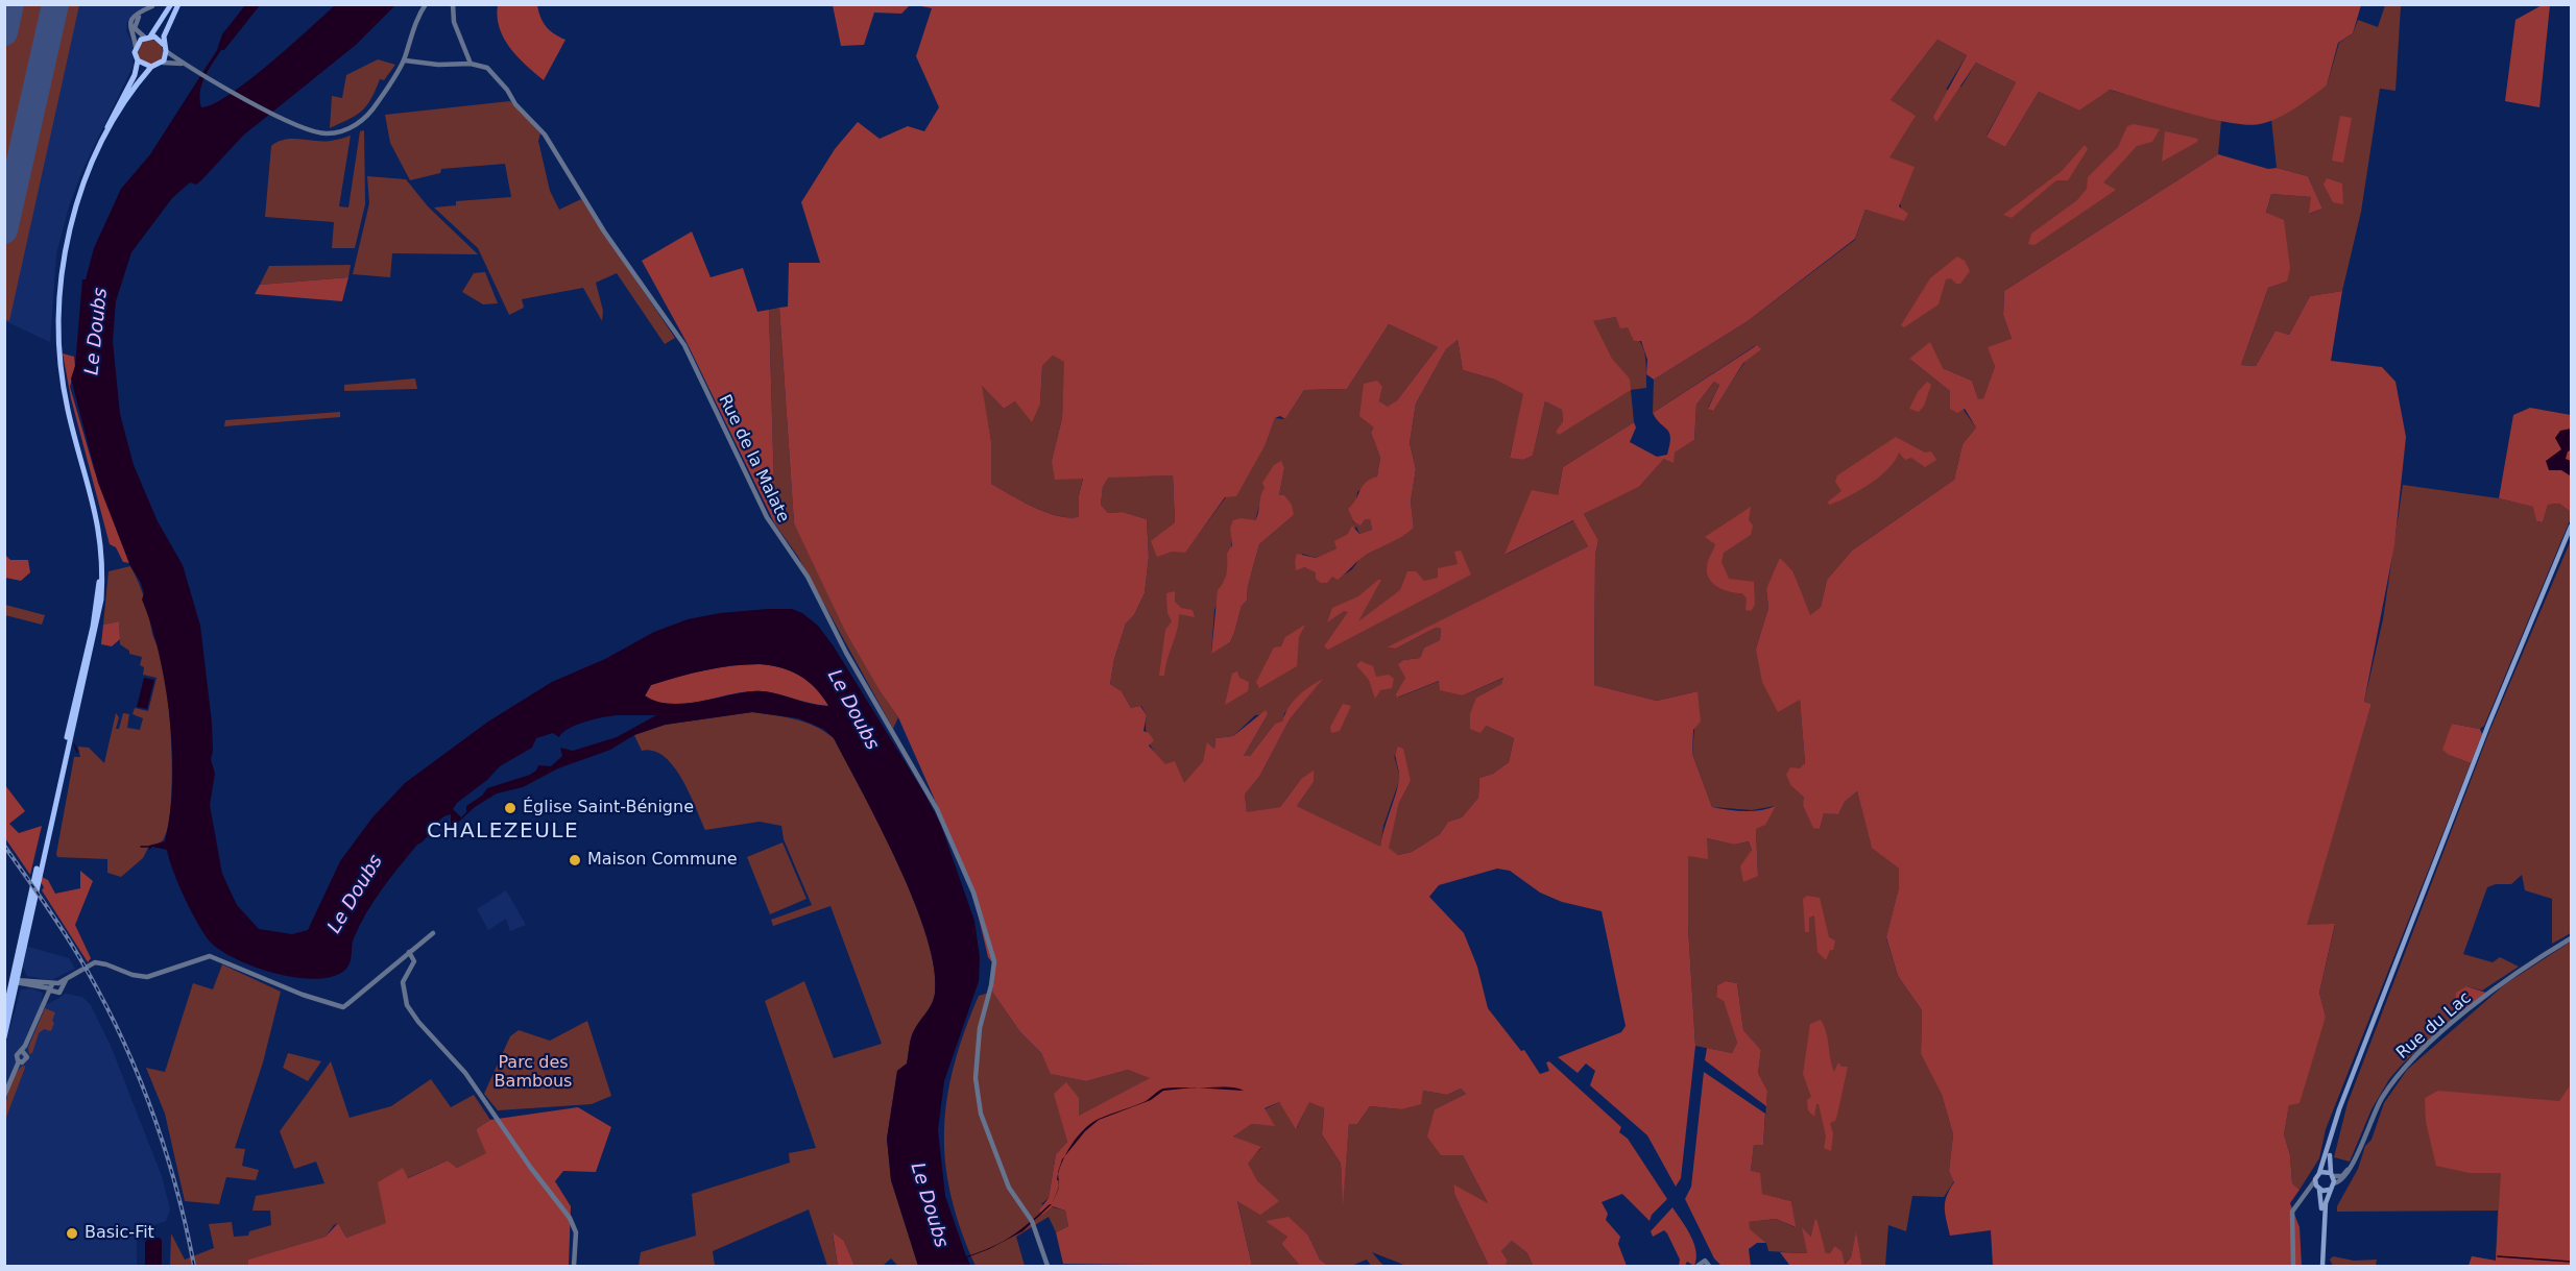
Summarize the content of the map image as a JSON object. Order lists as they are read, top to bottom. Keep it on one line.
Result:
{"streets":{"street":["Rue de la Malate","Rue du Lac"]},"districts":["CHALEZEULE"],"water":["Le Doubs"],"parks":["Parc des Bambous"],"places":["Église Saint-Bénigne","Maison Commune","Basic-Fit"]}
